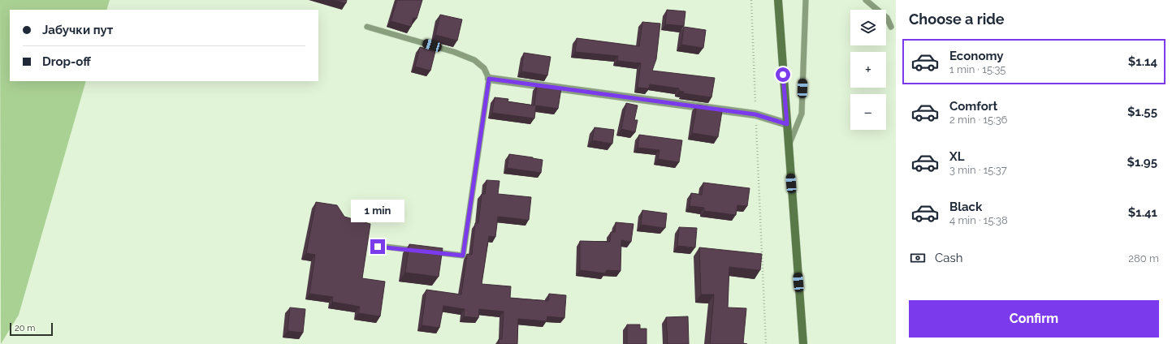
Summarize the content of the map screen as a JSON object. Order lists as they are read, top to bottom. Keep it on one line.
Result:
{"scale_bar":"20 m","page":{"heading":"Choose a ride","map_buttons":["+","−"],"banner":["Јабучки пут","Drop-off"],"list":[{"name":"Economy","note":"1 min · 15:35","value":"$1.14"},{"name":"Comfort","note":"2 min · 15:36","value":"$1.55"},{"name":"XL","note":"3 min · 15:37","value":"$1.95"},{"name":"Black","note":"4 min · 15:38","value":"$1.41"}],"bubble":"1 min","pay":["Cash","280 m"],"buttons":"Confirm","scale":"20 m"}}
